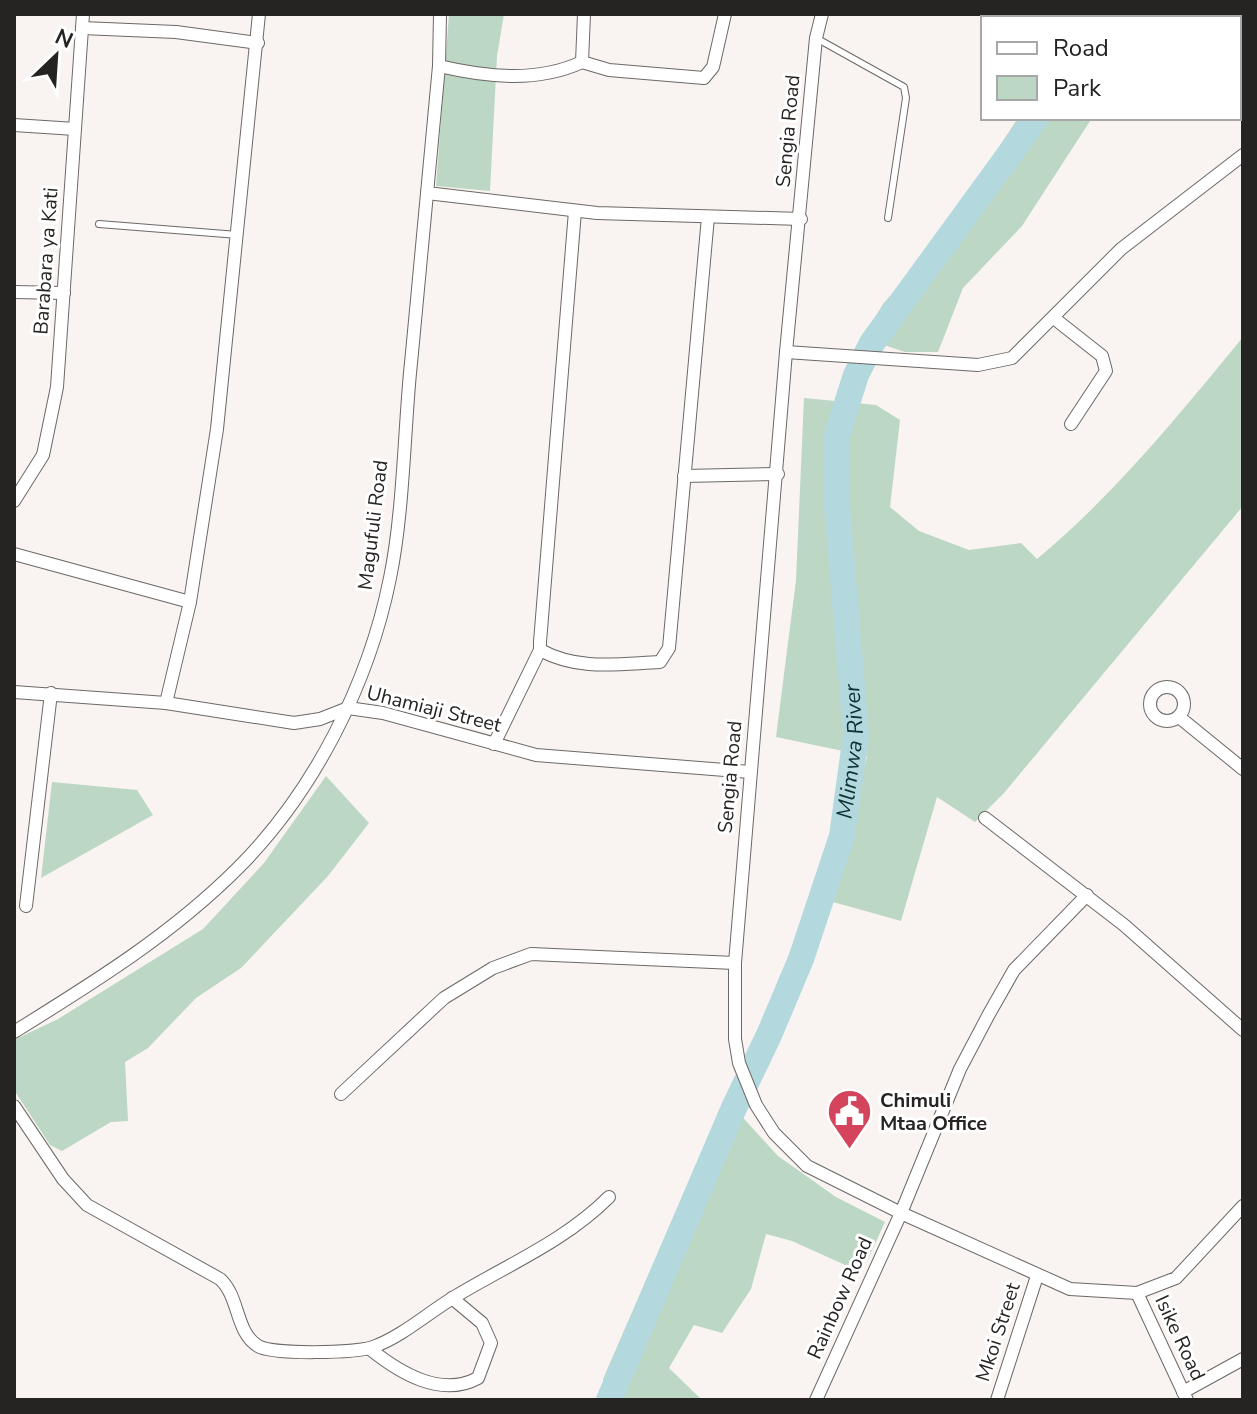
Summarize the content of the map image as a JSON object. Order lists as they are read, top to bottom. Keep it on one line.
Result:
{"streets":{"street":["Sengia Road","Barabara ya Kati","Magufuli Road","Uhamiaji Street","Rainbow Road","Mkoi Street","Isike Road"]},"crossings":[["Sengia Road","Uhamiaji Street"],["Sengia Road","Rainbow Road"],["Sengia Road","Mkoi Street"],["Sengia Road","Isike Road"],["Magufuli Road","Uhamiaji Street"]],"water":["Mlimwa River"],"places":{"public building":["Chimuli Mtaa Office"]},"legend":["Road","Park"],"north":"top right"}
